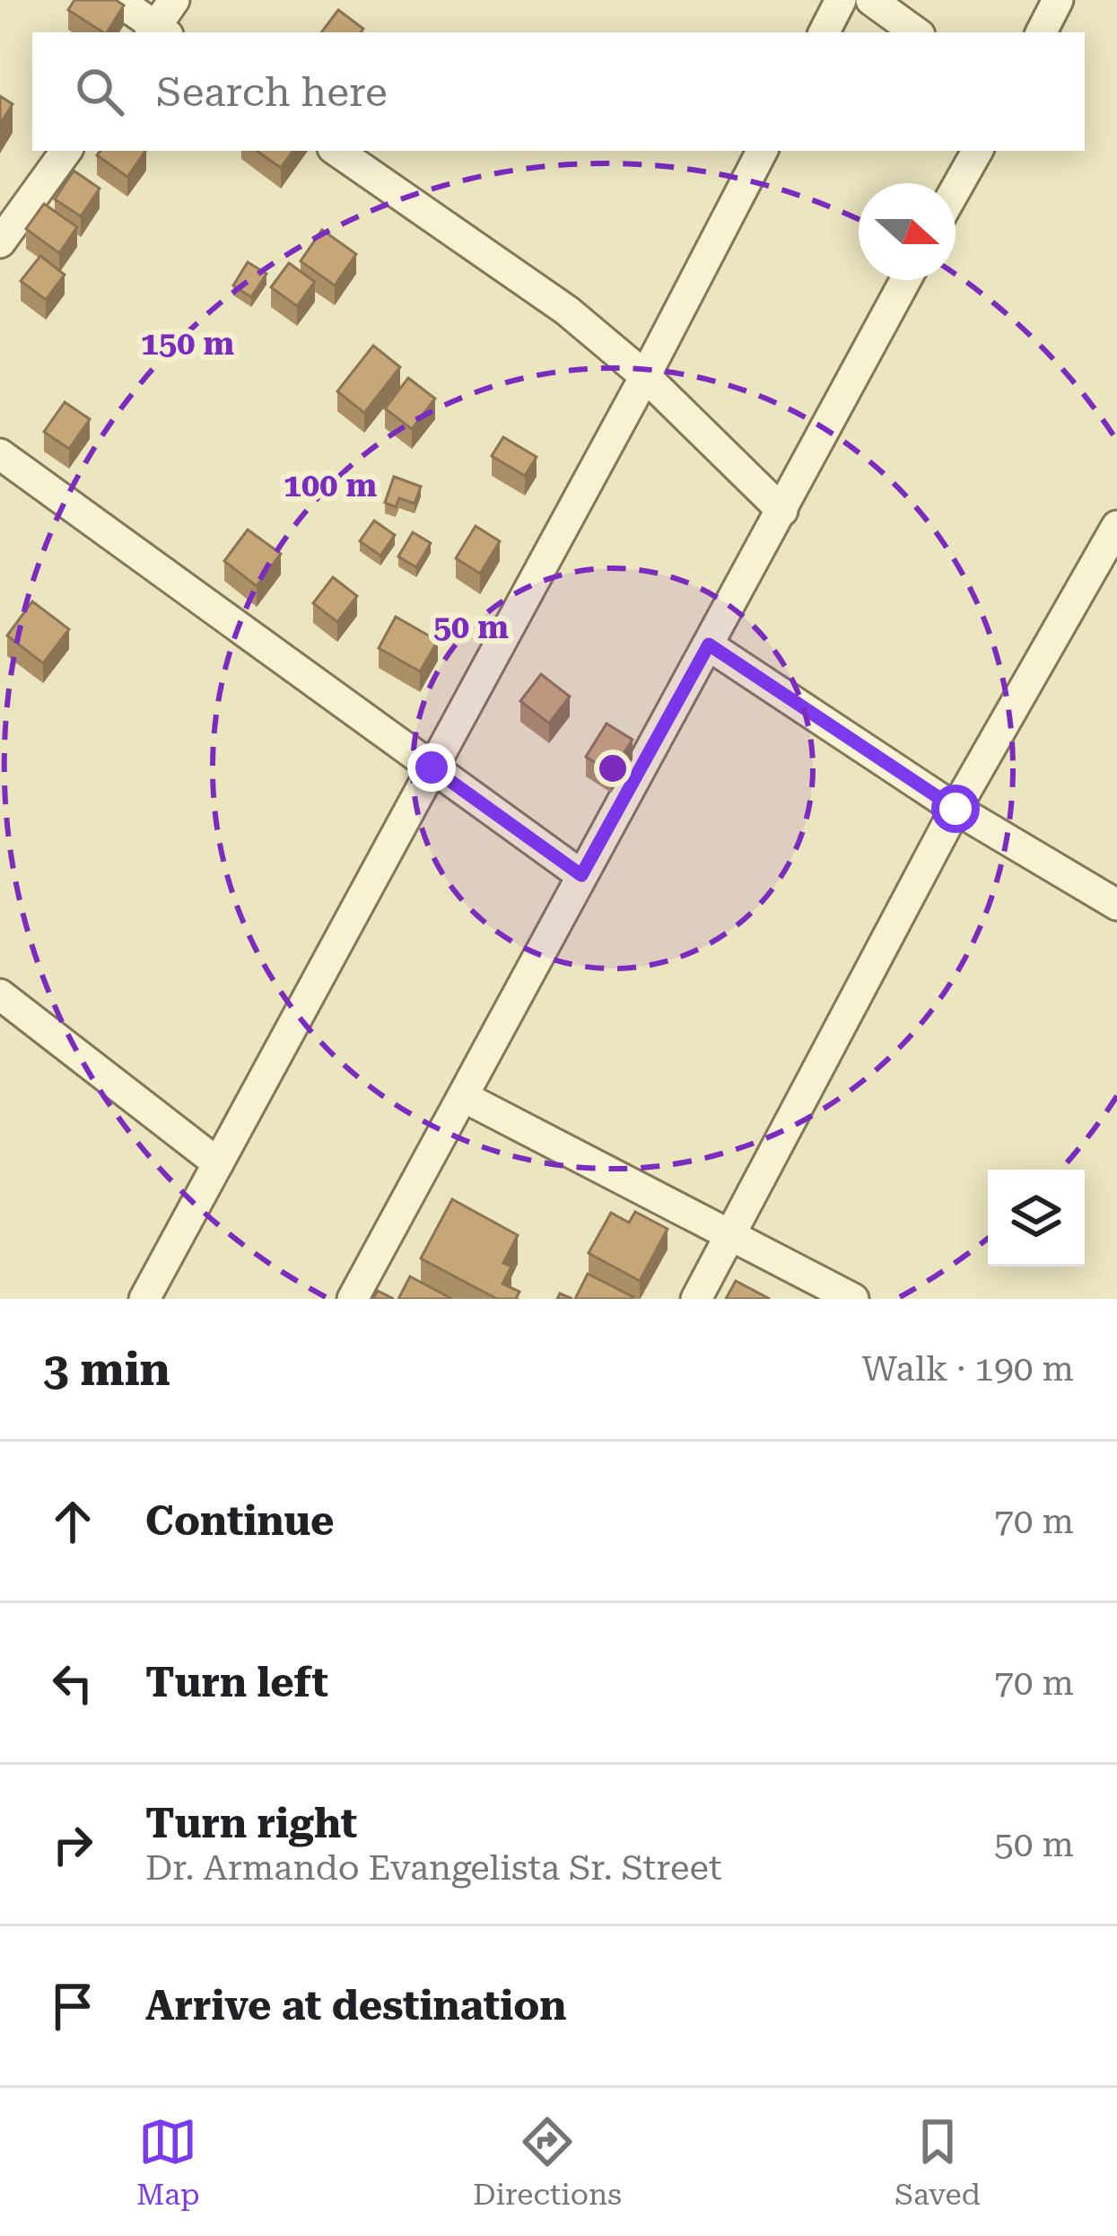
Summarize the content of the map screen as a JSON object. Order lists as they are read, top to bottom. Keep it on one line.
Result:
{"north":"right","page":{"search":"Search here","heading":["3 min","Walk · 190 m"],"list":[["Continue","70 m"],["Turn left","70 m"],["Turn right","Dr. Armando Evangelista Sr. Street","50 m"],"Arrive at destination"],"nav":["Map","Directions","Saved"]},"rings":["150 m","100 m","50 m"]}
